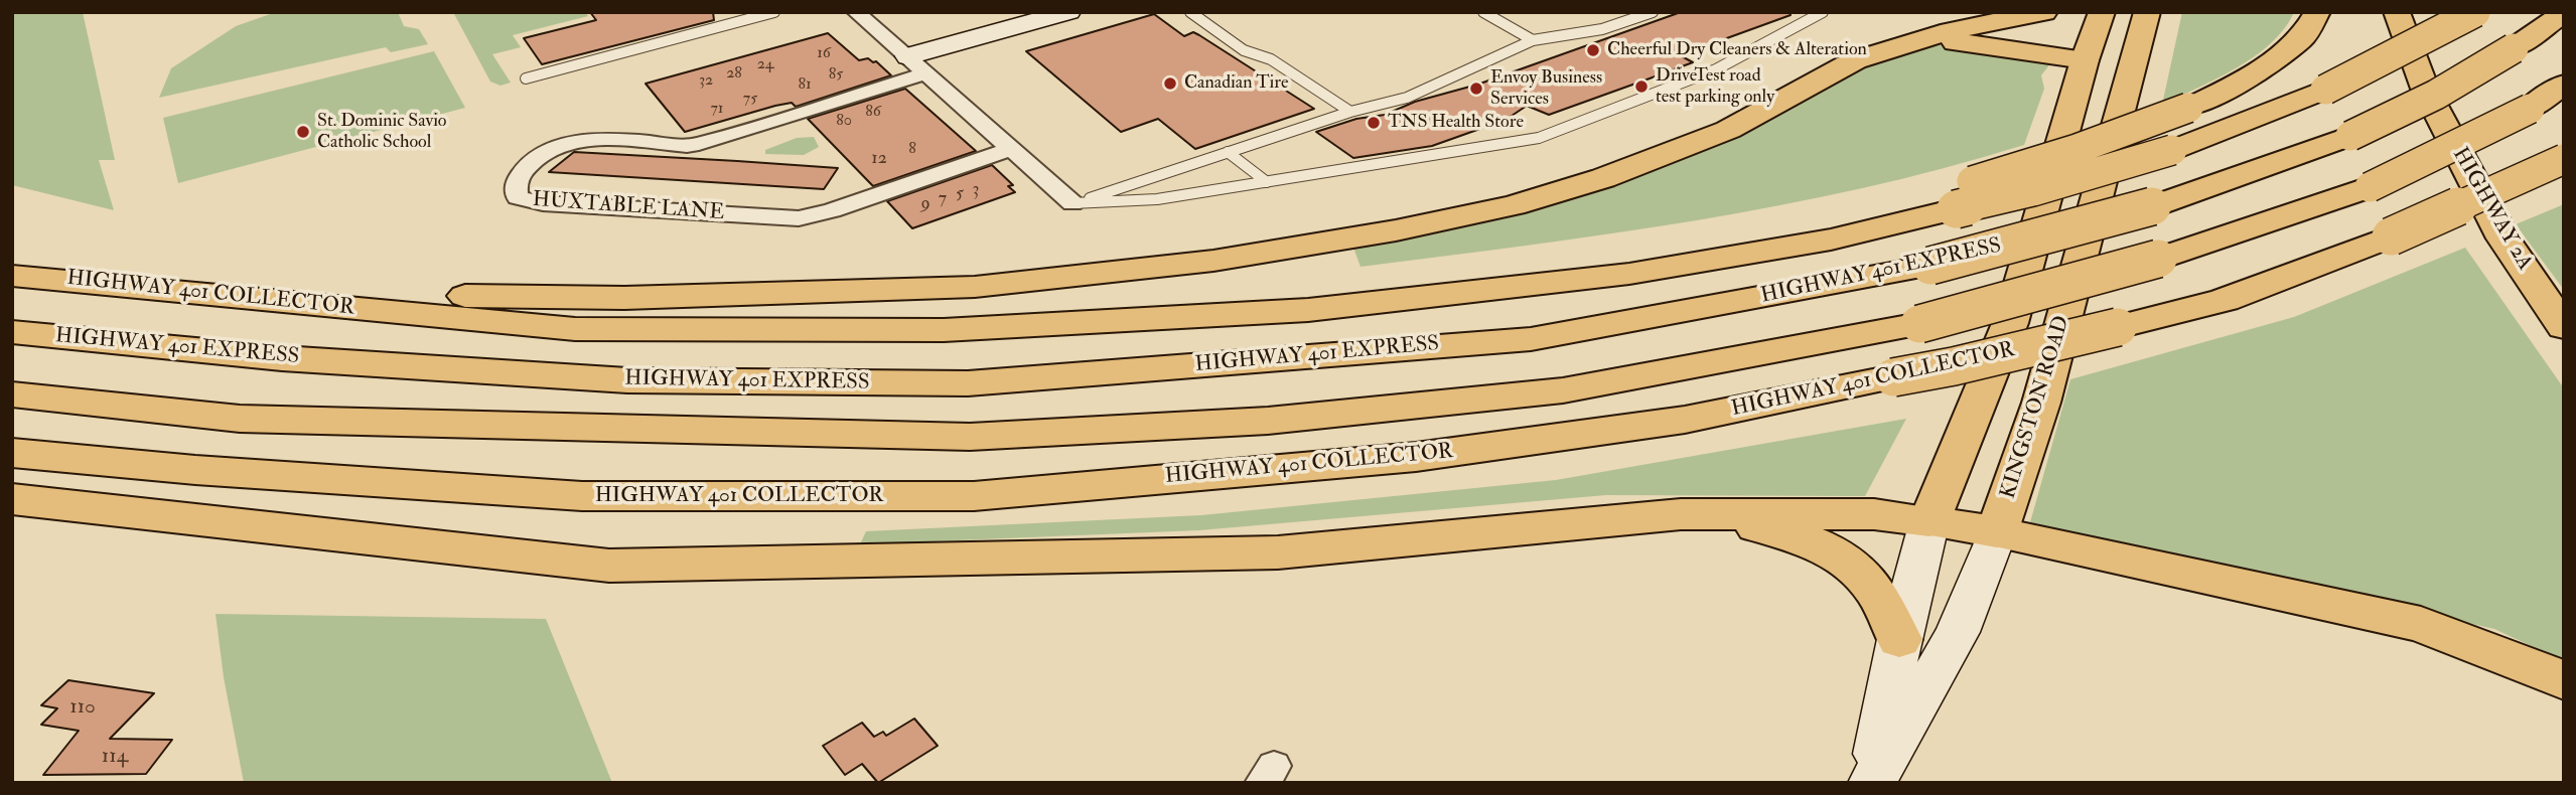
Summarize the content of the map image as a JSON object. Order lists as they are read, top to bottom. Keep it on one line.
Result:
{"streets":{"main road":["HIGHWAY 2A","HIGHWAY 401 EXPRESS","HIGHWAY 401 COLLECTOR","KINGSTON ROAD"],"street":["HUXTABLE LANE"]},"places":["Cheerful Dry Cleaners & Alteration","Canadian Tire","DriveTest road test parking only","Envoy Business Services","TNS Health Store","St. Dominic Savio Catholic School"],"house_numbers":["16","24","28","85","32","81","75","71","86","80","8","12","3","5","7","9","110","114"]}
